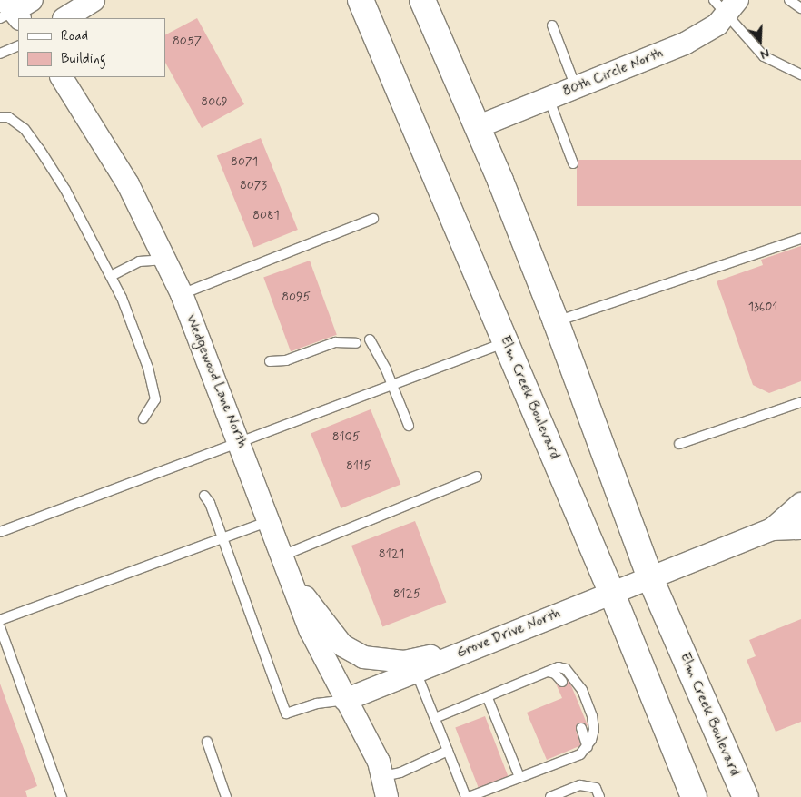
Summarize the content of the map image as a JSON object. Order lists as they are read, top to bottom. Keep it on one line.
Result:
{"streets":{"main road":["Elm Creek Boulevard"],"street":["80th Circle North","Wedgewood Lane North","Grove Drive North"]},"crossings":[["80th Circle North","Elm Creek Boulevard"],["Wedgewood Lane North","Grove Drive North"],["Elm Creek Boulevard","Grove Drive North"]],"house_numbers":["8057","8069","8071","8073","8081","8095","13601","8105","8115","8121","8125"],"legend":["Road","Building"],"north":"bottom"}
